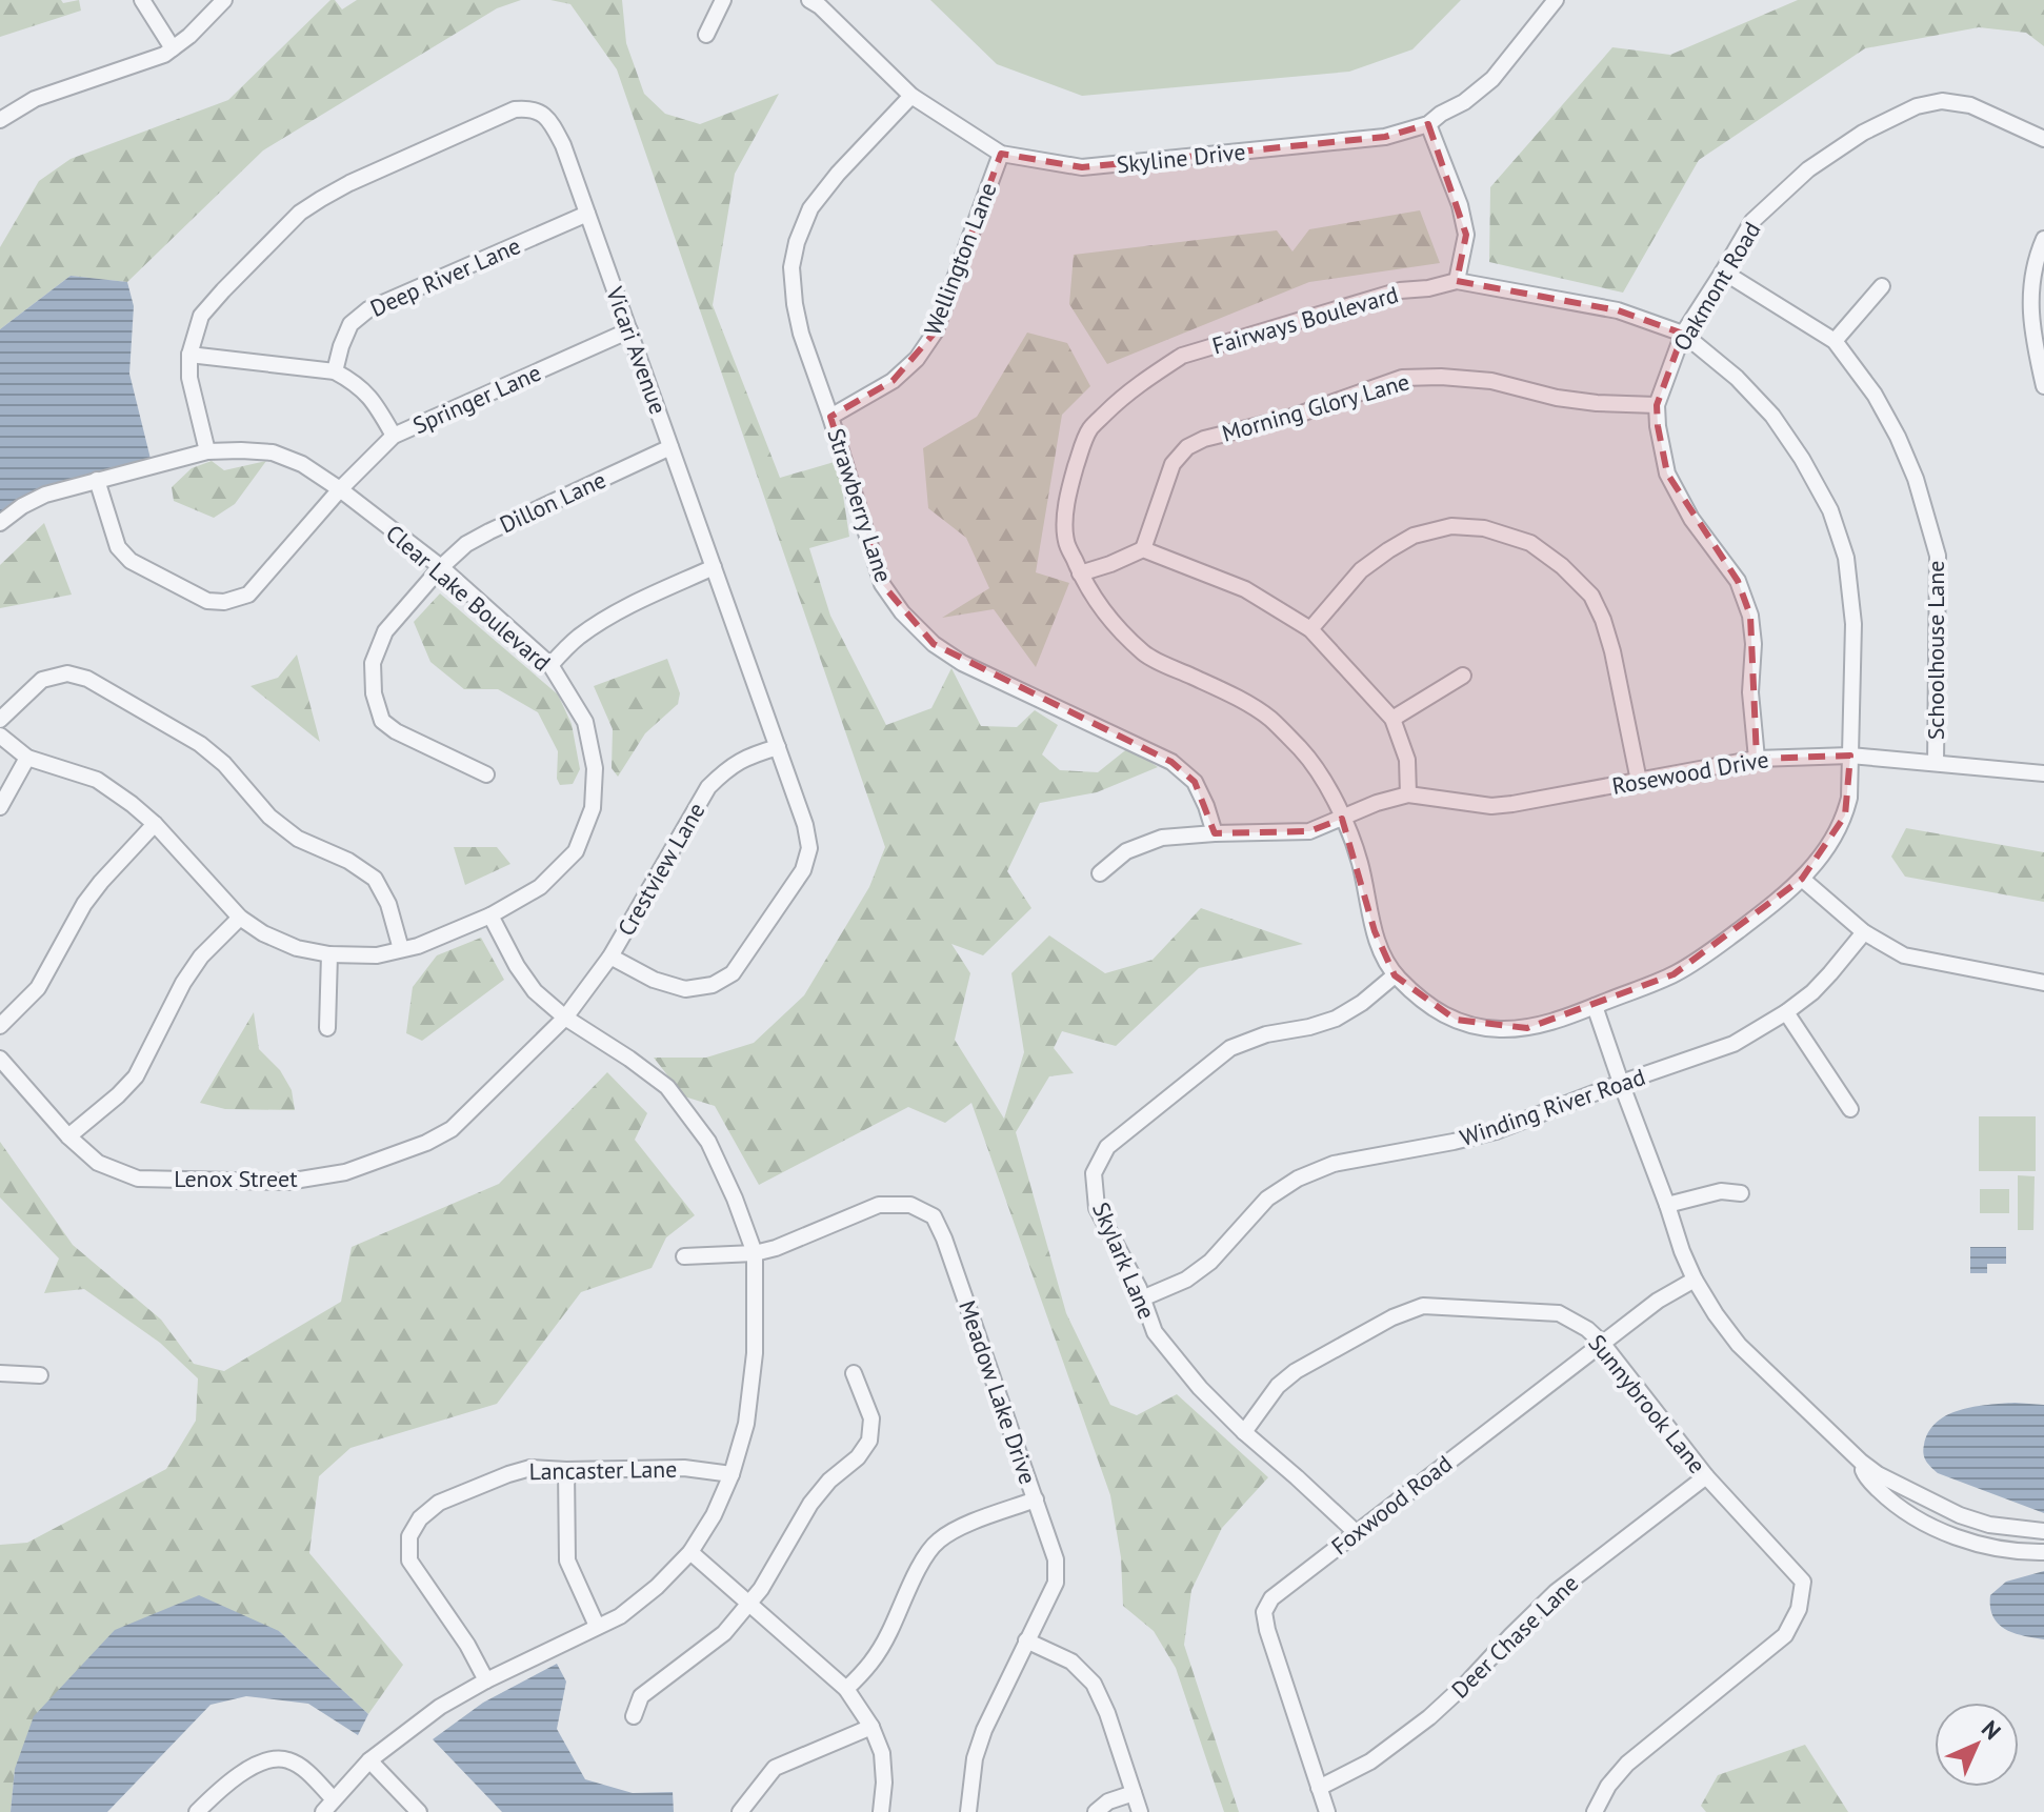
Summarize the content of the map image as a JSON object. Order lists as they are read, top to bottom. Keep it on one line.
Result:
{"streets":{"street":["Skyline Drive","Wellington Lane","Deep River Lane","Oakmont Road","Fairways Boulevard","Vicari Avenue","Springer Lane","Morning Glory Lane","Dillon Lane","Strawberry Lane","Clear Lake Boulevard","Schoolhouse Lane","Rosewood Drive","Crestview Lane","Winding River Road","Lenox Street","Skylark Lane","Meadow Lake Drive","Sunnybrook Lane","Lancaster Lane","Foxwood Road","Deer Chase Lane"]},"crossings":[["Skyline Drive","Wellington Lane"],["Skyline Drive","Strawberry Lane"],["Wellington Lane","Strawberry Lane"],["Deep River Lane","Vicari Avenue"],["Oakmont Road","Fairways Boulevard"],["Oakmont Road","Morning Glory Lane"],["Oakmont Road","Schoolhouse Lane"],["Oakmont Road","Rosewood Drive"],["Fairways Boulevard","Rosewood Drive"],["Fairways Boulevard","Skylark Lane"],["Vicari Avenue","Springer Lane"],["Vicari Avenue","Dillon Lane"],["Vicari Avenue","Clear Lake Boulevard"],["Vicari Avenue","Crestview Lane"],["Springer Lane","Clear Lake Boulevard"],["Dillon Lane","Clear Lake Boulevard"],["Strawberry Lane","Rosewood Drive"],["Schoolhouse Lane","Rosewood Drive"],["Crestview Lane","Lenox Street"],["Winding River Road","Skylark Lane"],["Skylark Lane","Sunnybrook Lane"],["Skylark Lane","Foxwood Road"],["Sunnybrook Lane","Foxwood Road"],["Sunnybrook Lane","Deer Chase Lane"],["Foxwood Road","Deer Chase Lane"]],"north":"top right"}
